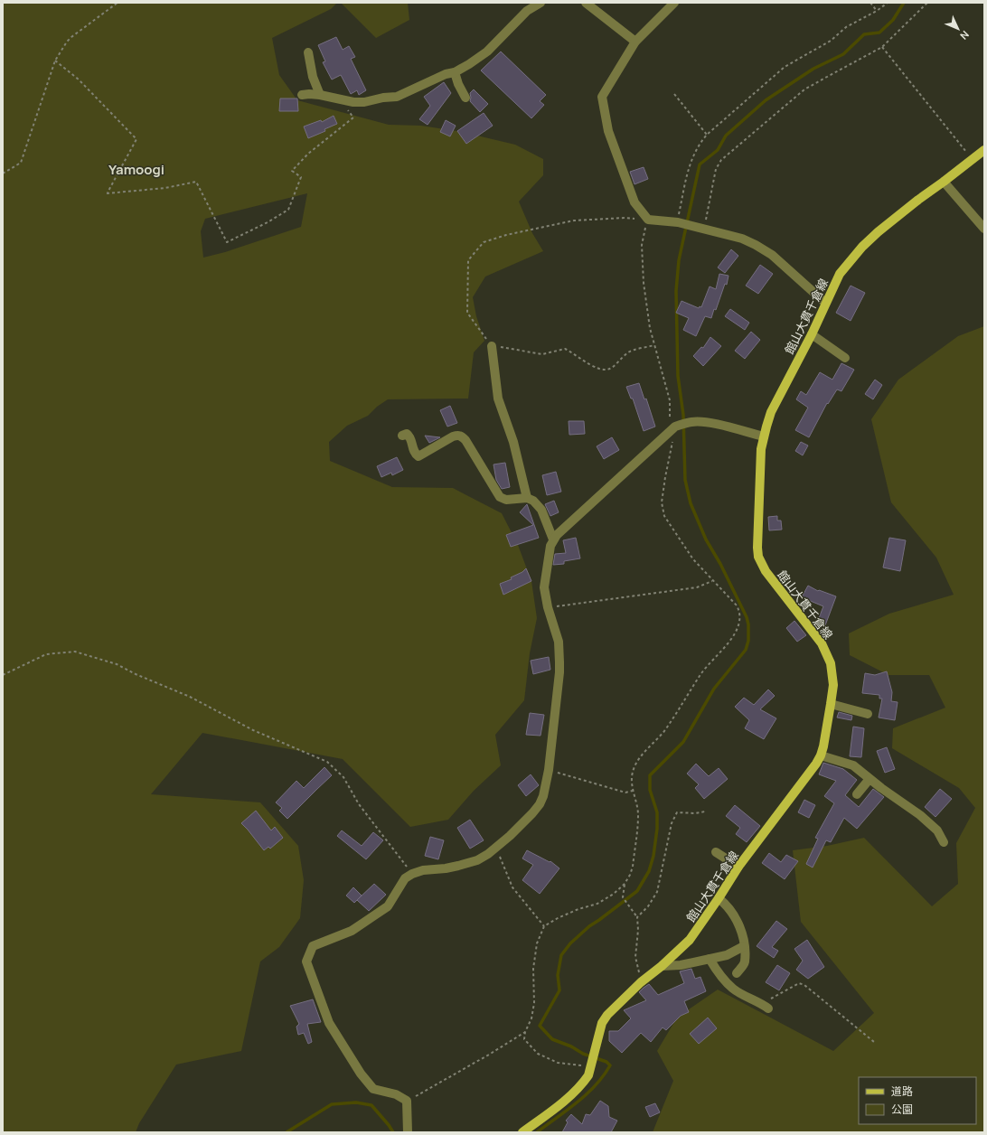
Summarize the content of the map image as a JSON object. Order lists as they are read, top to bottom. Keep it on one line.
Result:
{"streets":{"main road":["館山大貫千倉線"]},"districts":["Yamoogi"],"legend":["道路","公園"],"north":"bottom right"}
